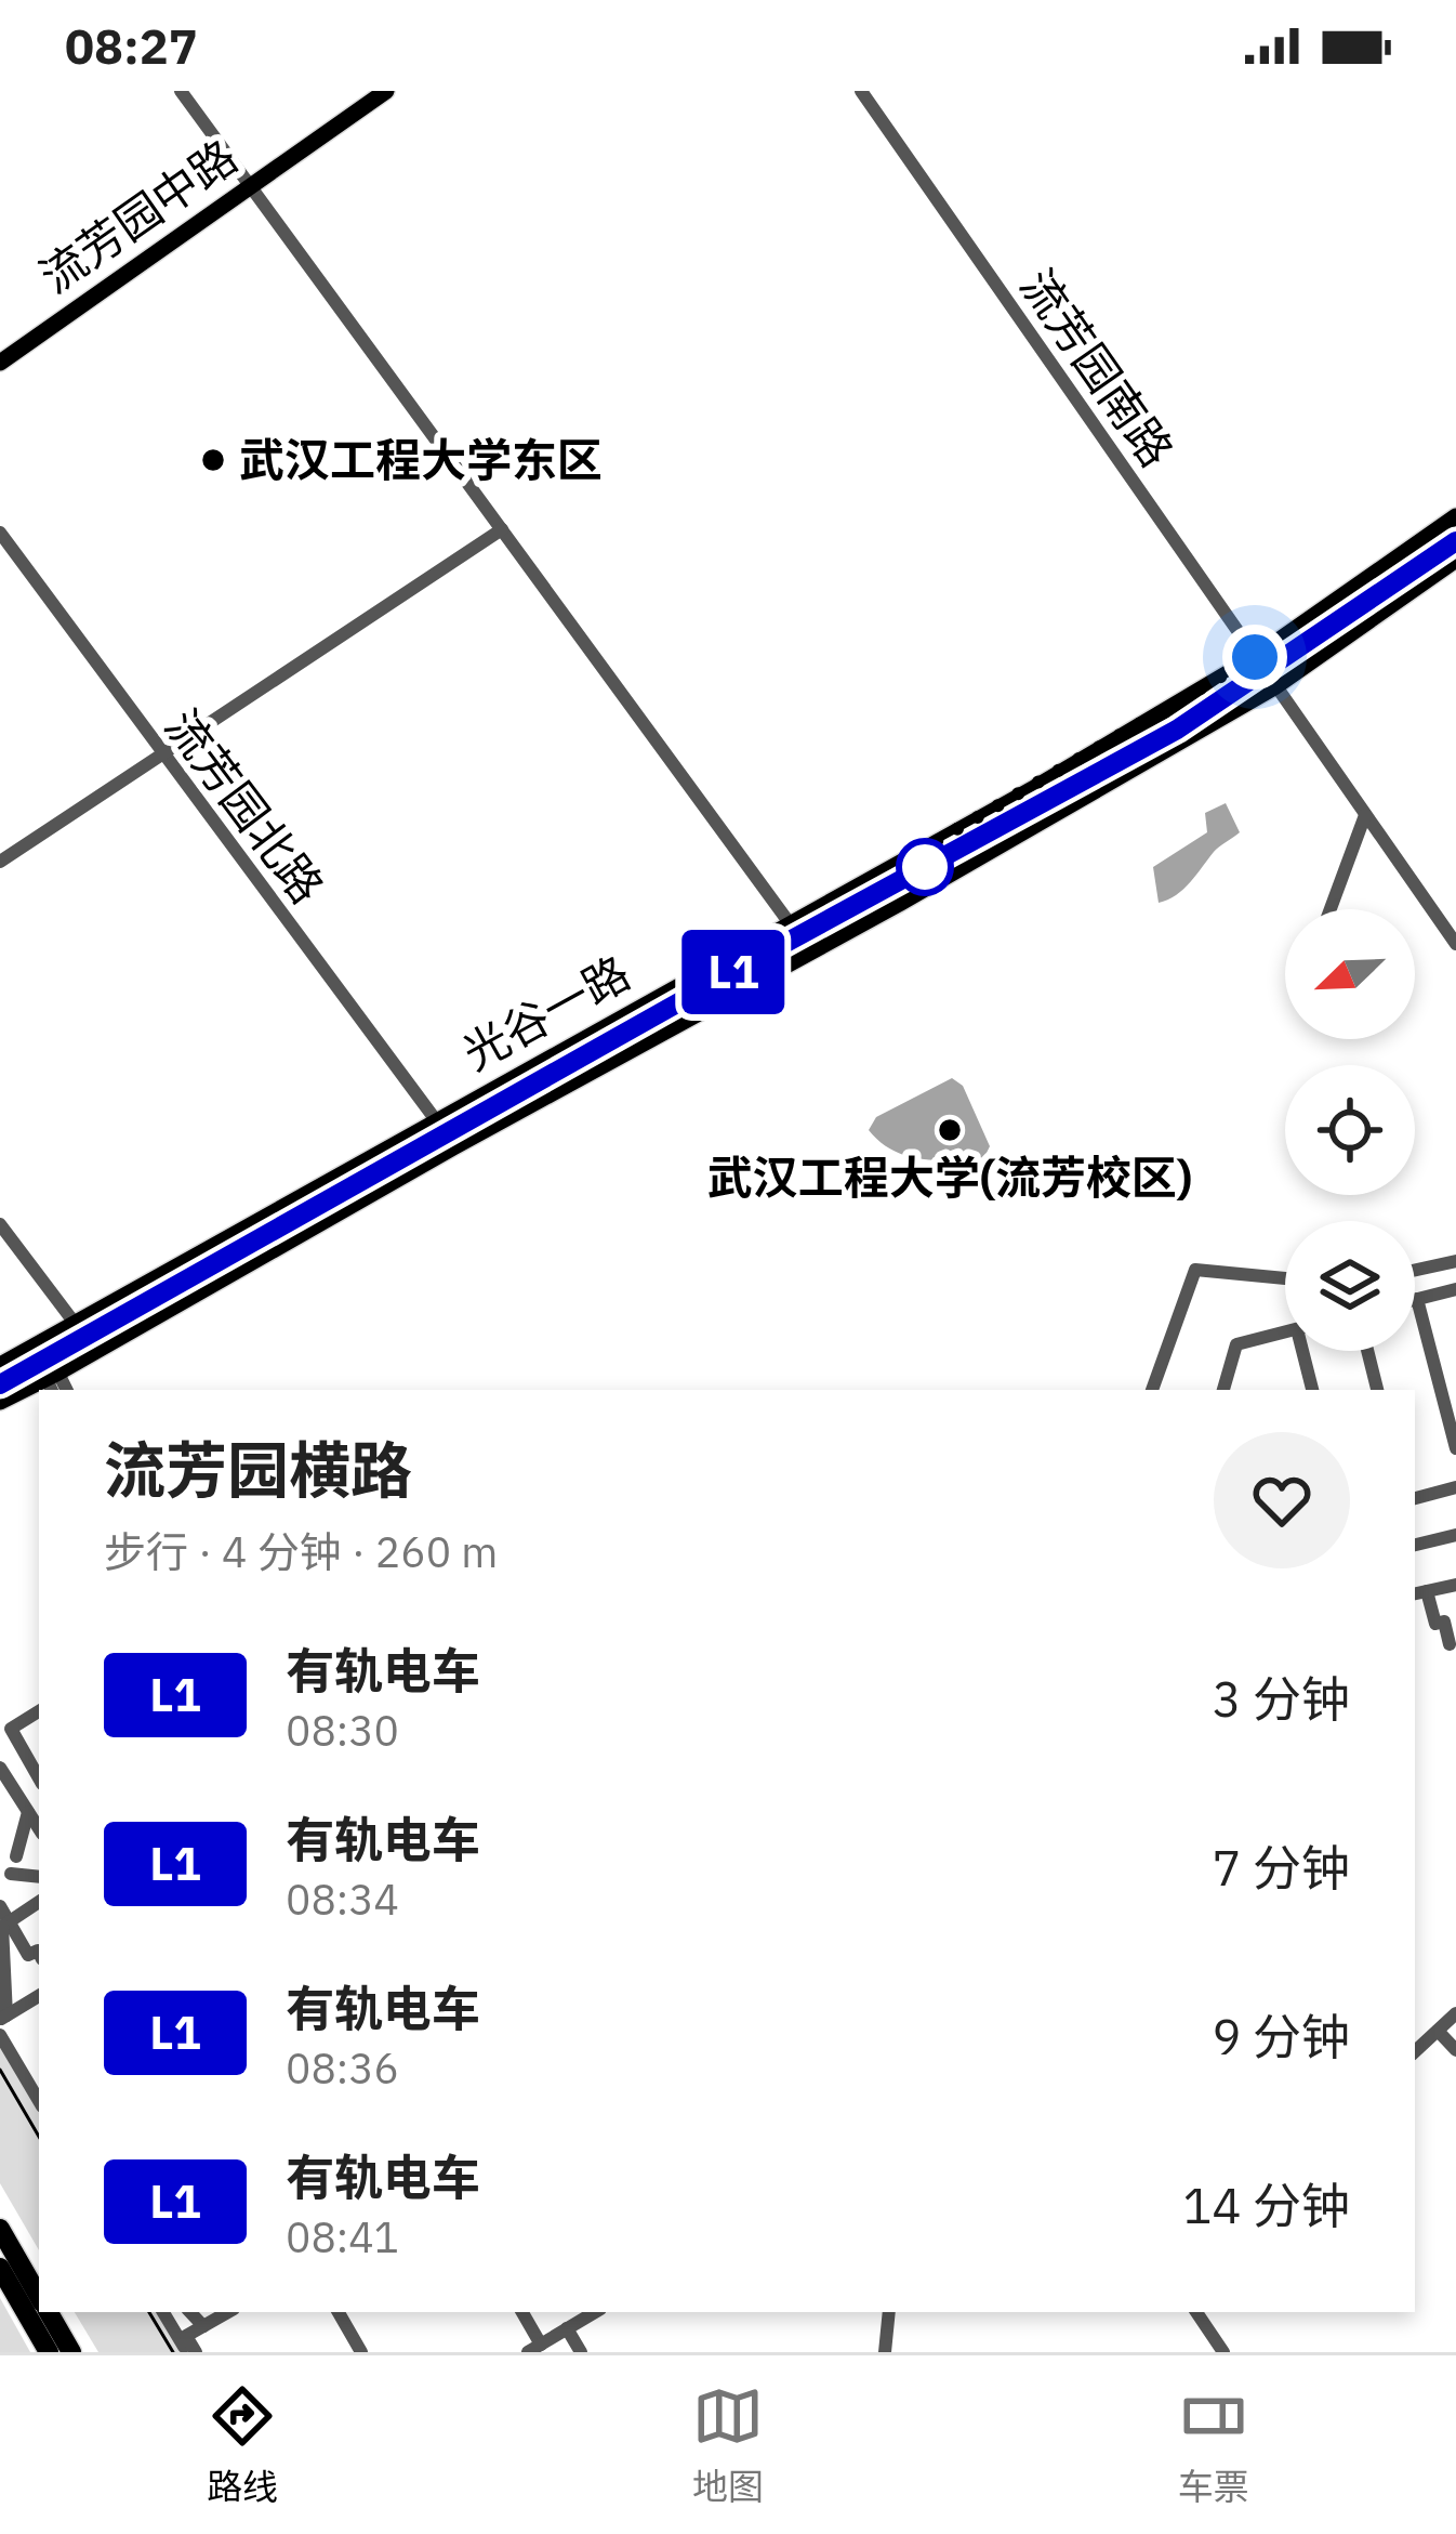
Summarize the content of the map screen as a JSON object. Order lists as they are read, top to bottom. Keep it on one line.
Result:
{"streets":{"main road":["流芳园中路","光谷一路"],"street":["流芳园南路","流芳园北路"]},"crossings":[["流芳园南路","光谷一路"],["流芳园北路","光谷一路"]],"places":["武汉工程大学东区","武汉工程大学(流芳校区)"],"lines":["tram line L1"],"north":"bottom left","page":{"status":"08:27","on_map":"L1","heading":["流芳园横路","步行 · 4 分钟 · 260 m"],"list":[{"mark":"L1","name":"有轨电车","note":"08:30","value":"3 分钟"},{"mark":"L1","name":"有轨电车","note":"08:34","value":"7 分钟"},{"mark":"L1","name":"有轨电车","note":"08:36","value":"9 分钟"},{"mark":"L1","name":"有轨电车","note":"08:41","value":"14 分钟"}],"tabs":["路线","地图","车票"]}}
